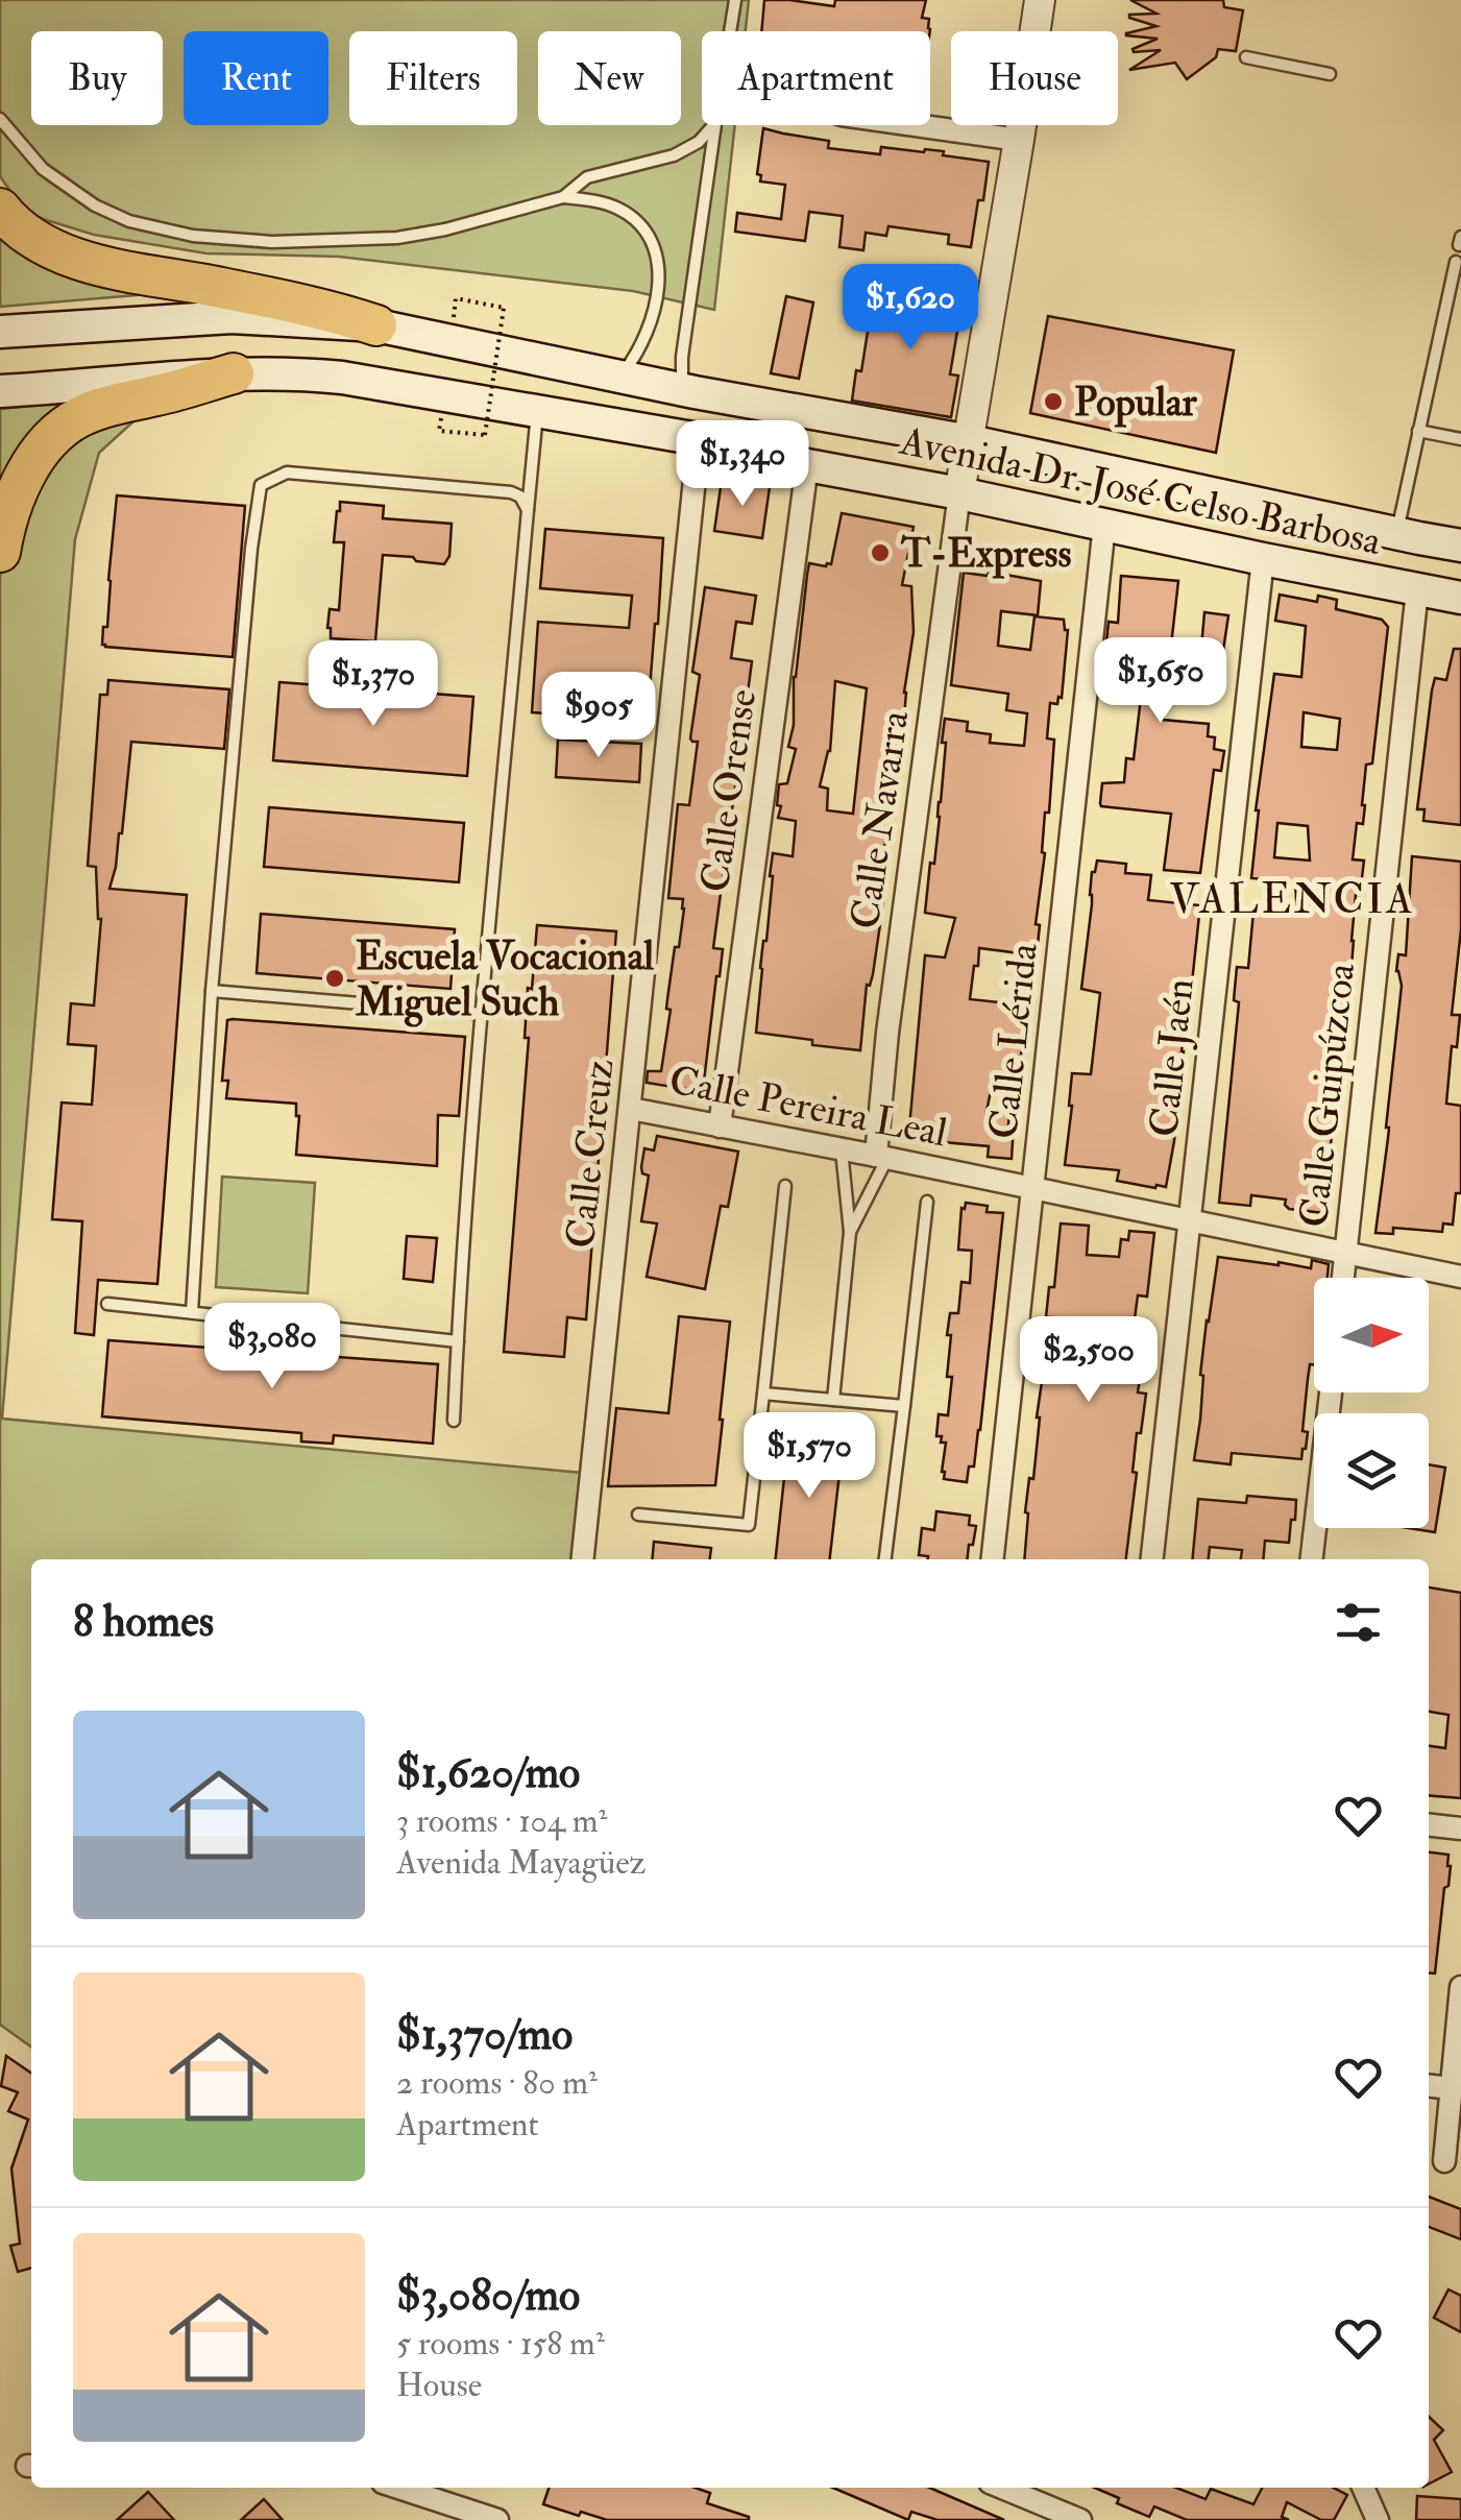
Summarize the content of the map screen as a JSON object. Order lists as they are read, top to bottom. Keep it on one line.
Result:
{"streets":{"main road":["Avenida Dr. José Celso Barbosa"],"street":["Calle Orense","Calle Navarra","Calle Lérida","Calle Jaén","Calle Guipúzcoa","Calle Pereira Leal","Calle Creuz"]},"crossings":[["Avenida Dr. José Celso Barbosa","Calle Orense"],["Avenida Dr. José Celso Barbosa","Calle Navarra"],["Avenida Dr. José Celso Barbosa","Calle Lérida"],["Avenida Dr. José Celso Barbosa","Calle Jaén"],["Avenida Dr. José Celso Barbosa","Calle Guipúzcoa"],["Avenida Dr. José Celso Barbosa","Calle Creuz"],["Calle Orense","Calle Pereira Leal"],["Calle Navarra","Calle Pereira Leal"],["Calle Lérida","Calle Pereira Leal"],["Calle Jaén","Calle Pereira Leal"],["Calle Guipúzcoa","Calle Pereira Leal"],["Calle Pereira Leal","Calle Creuz"]],"districts":["VALENCIA"],"places":["Popular","T-Express","Escuela Vocacional Miguel Such"],"north":"right","page":{"chip":["Buy","Rent","Filters","New","Apartment","House"],"price":["$1,620","$1,340","$1,650","$1,370","$905","$3,080","$2,500","$1,570"],"heading":"8 homes","list":[{"name":"$1,620/mo","note":"3 rooms · 104 m² · Avenida Mayagüez"},{"name":"$1,370/mo","note":"2 rooms · 80 m² · Apartment"},{"name":"$3,080/mo","note":"5 rooms · 158 m² · House"}]}}
